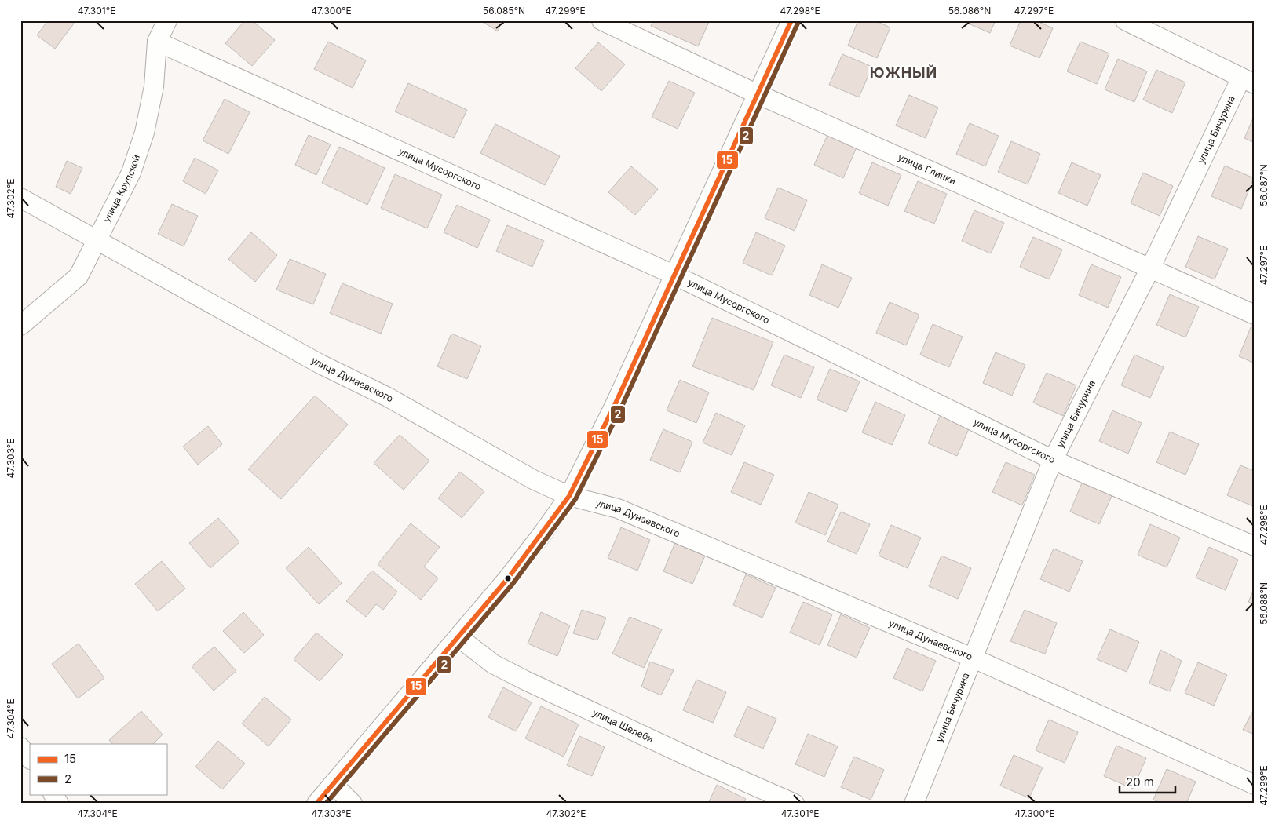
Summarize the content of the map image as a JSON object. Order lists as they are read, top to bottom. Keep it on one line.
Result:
{"streets":{"street":["улица Бичурина","улица Глинки","улица Мусоргского","улица Крупской","улица Дунаевского","улица Шелеби"]},"crossings":[["улица Бичурина","улица Глинки"],["улица Бичурина","улица Мусоргского"],["улица Бичурина","улица Дунаевского"],["улица Мусоргского","улица Крупской"],["улица Крупской","улица Дунаевского"]],"districts":["ЮЖНЫЙ"],"lines":["transit line 15","transit line 2"],"legend":["15","2"],"scale_bar":"20 m","coordinates":["47.301°E","47.300°E","56.085°N","47.299°E","47.298°E","56.086°N","47.297°E","56.087°N","47.302°E","47.303°E","56.088°N","47.304°E"]}
